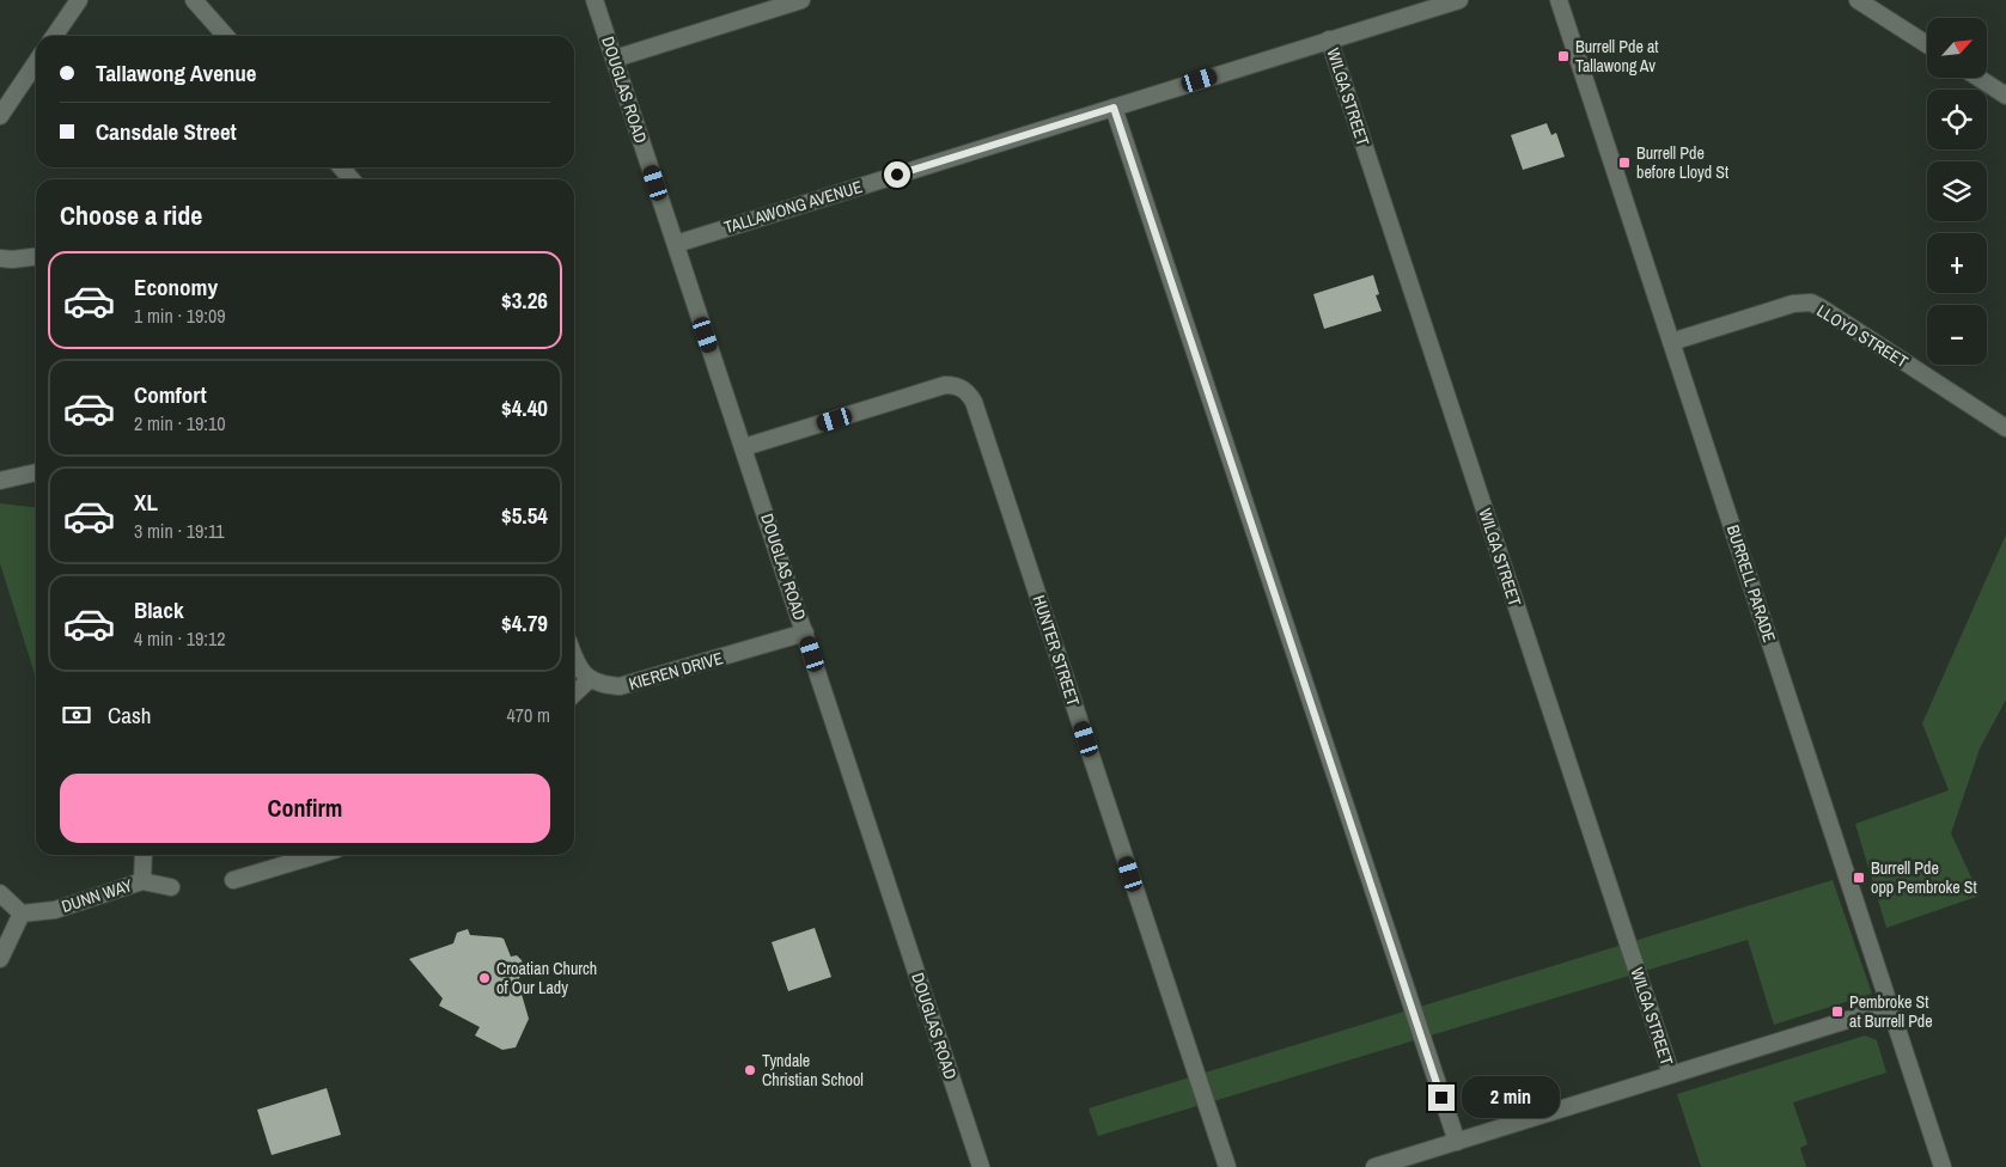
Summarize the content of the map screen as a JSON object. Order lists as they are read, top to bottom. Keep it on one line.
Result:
{"streets":{"street":["DOUGLAS ROAD","WILGA STREET","TALLAWONG AVENUE","LLOYD STREET","BURRELL PARADE","HUNTER STREET","KIEREN DRIVE","DUNN WAY"]},"crossings":[["DOUGLAS ROAD","TALLAWONG AVENUE"],["DOUGLAS ROAD","HUNTER STREET"],["DOUGLAS ROAD","KIEREN DRIVE"],["WILGA STREET","TALLAWONG AVENUE"],["LLOYD STREET","BURRELL PARADE"]],"places":{"transit":["Burrell Pde at Tallawong Av","Burrell Pde before Lloyd St","Burrell Pde opp Pembroke St","Pembroke St at Burrell Pde"],"other":["Croatian Church of Our Lady","Tyndale Christian School"]},"north":"top right","page":{"map_buttons":["+","−"],"banner":["Tallawong Avenue","Cansdale Street"],"heading":"Choose a ride","list":[{"name":"Economy","note":"1 min · 19:09","value":"$3.26"},{"name":"Comfort","note":"2 min · 19:10","value":"$4.40"},{"name":"XL","note":"3 min · 19:11","value":"$5.54"},{"name":"Black","note":"4 min · 19:12","value":"$4.79"}],"pay":["Cash","470 m"],"buttons":"Confirm","bubble":"2 min"}}
